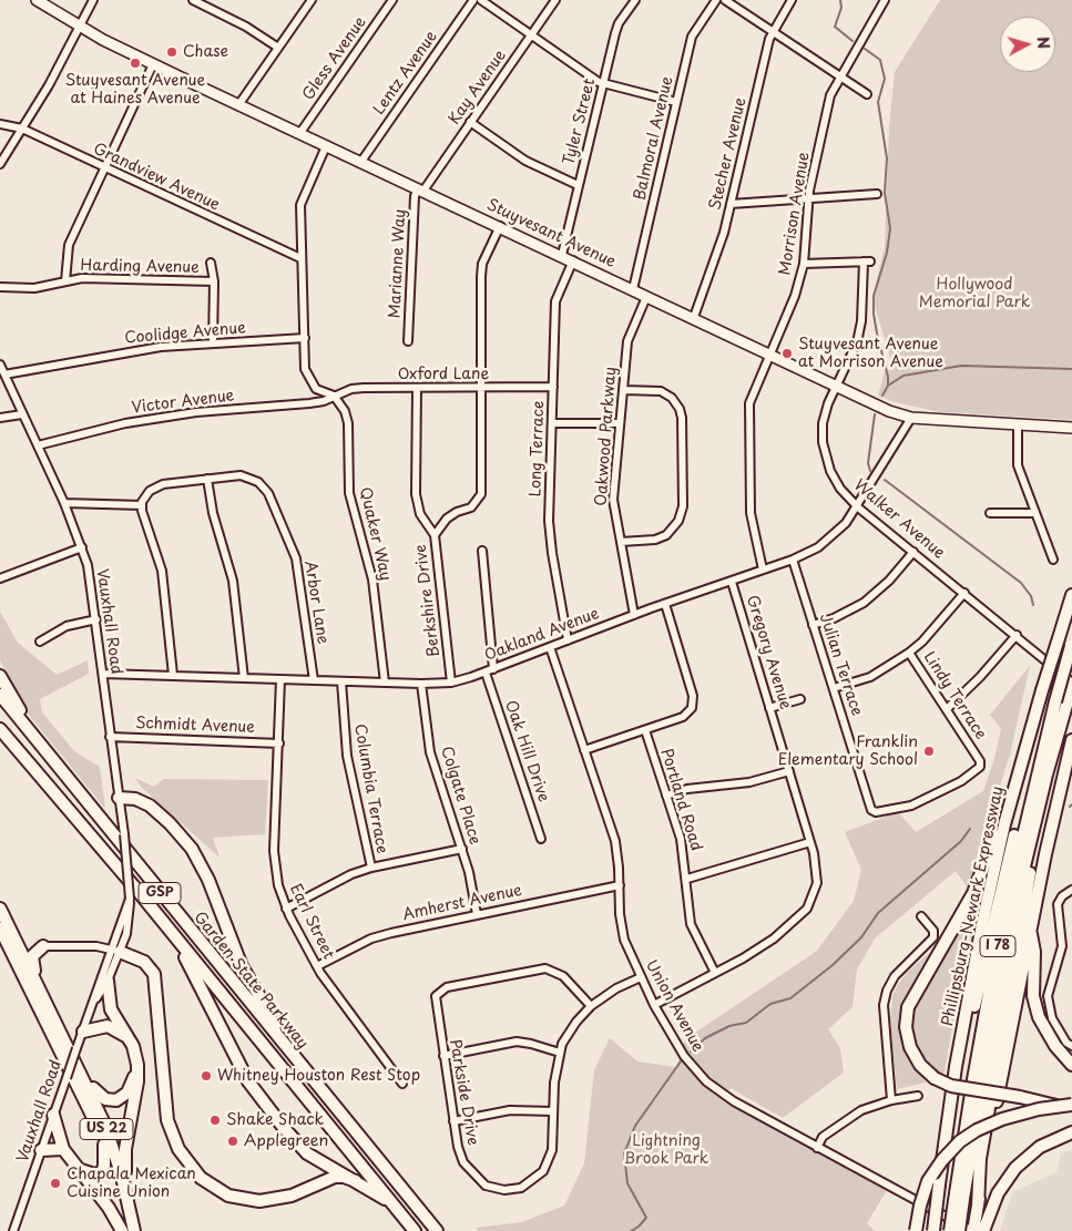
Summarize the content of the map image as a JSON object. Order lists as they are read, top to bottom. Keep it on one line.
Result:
{"streets":{"highway":["GSP","Phillipsburg-Newark Expressway","I 78","Garden State Parkway","US 22"],"main road":["Stuyvesant Avenue"],"street":["Gless Avenue","Lentz Avenue","Kay Avenue","Tyler Street","Balmoral Avenue","Stecher Avenue","Grandview Avenue","Morrison Avenue","Marianne Way","Harding Avenue","Coolidge Avenue","Oxford Lane","Victor Avenue","Oakwood Parkway","Long Terrace","Walker Avenue","Quaker Way","Berkshire Drive","Arbor Lane","Vauxhall Road","Oakland Avenue","Gregory Avenue","Julian Terrace","Lindy Terrace","Schmidt Avenue","Oak Hill Drive","Columbia Terrace","Colgate Place","Portland Road","Amherst Avenue","Earl Street","Union Avenue","Parkside Drive"]},"crossings":[["Gless Avenue","Stuyvesant Avenue"],["Lentz Avenue","Stuyvesant Avenue"],["Kay Avenue","Stuyvesant Avenue"],["Kay Avenue","Marianne Way"],["Tyler Street","Stuyvesant Avenue"],["Balmoral Avenue","Stuyvesant Avenue"],["Stecher Avenue","Stuyvesant Avenue"],["Morrison Avenue","Stuyvesant Avenue"],["Morrison Avenue","Walker Avenue"],["Morrison Avenue","Oakland Avenue"],["Stuyvesant Avenue","Marianne Way"],["Stuyvesant Avenue","Oakwood Parkway"],["Stuyvesant Avenue","Long Terrace"],["Stuyvesant Avenue","Walker Avenue"],["Stuyvesant Avenue","Oakland Avenue"],["Coolidge Avenue","Vauxhall Road"],["Oxford Lane","Victor Avenue"],["Oxford Lane","Long Terrace"],["Oxford Lane","Quaker Way"],["Oxford Lane","Berkshire Drive"],["Victor Avenue","Quaker Way"],["Victor Avenue","Vauxhall Road"],["Oakwood Parkway","Oakland Avenue"],["Long Terrace","Oakland Avenue"],["Walker Avenue","Oakland Avenue"],["Walker Avenue","Phillipsburg-Newark Expressway"],["Quaker Way","Oakland Avenue"],["Berkshire Drive","Oakland Avenue"],["Arbor Lane","Oakland Avenue"],["Vauxhall Road","Oakland Avenue"],["Vauxhall Road","Schmidt Avenue"],["Oakland Avenue","Gregory Avenue"],["Oakland Avenue","Julian Terrace"],["Oakland Avenue","Oak Hill Drive"],["Oakland Avenue","Columbia Terrace"],["Oakland Avenue","Colgate Place"],["Oakland Avenue","Earl Street"],["Oakland Avenue","Union Avenue"],["Gregory Avenue","Portland Road"],["Gregory Avenue","Union Avenue"],["Julian Terrace","Lindy Terrace"],["Schmidt Avenue","Earl Street"],["Colgate Place","Amherst Avenue"],["Amherst Avenue","Earl Street"],["Amherst Avenue","Union Avenue"],["I 78","Union Avenue"],["Union Avenue","Parkside Drive"]],"parks":["Hollywood Memorial Park","Lightning Brook Park"],"places":["Chase","Stuyvesant Avenue at Haines Avenue","Stuyvesant Avenue at Morrison Avenue","Franklin Elementary School","Whitney Houston Rest Stop","Shake Shack","Applegreen","Chapala Mexican Cuisine Union"],"north":"right"}
